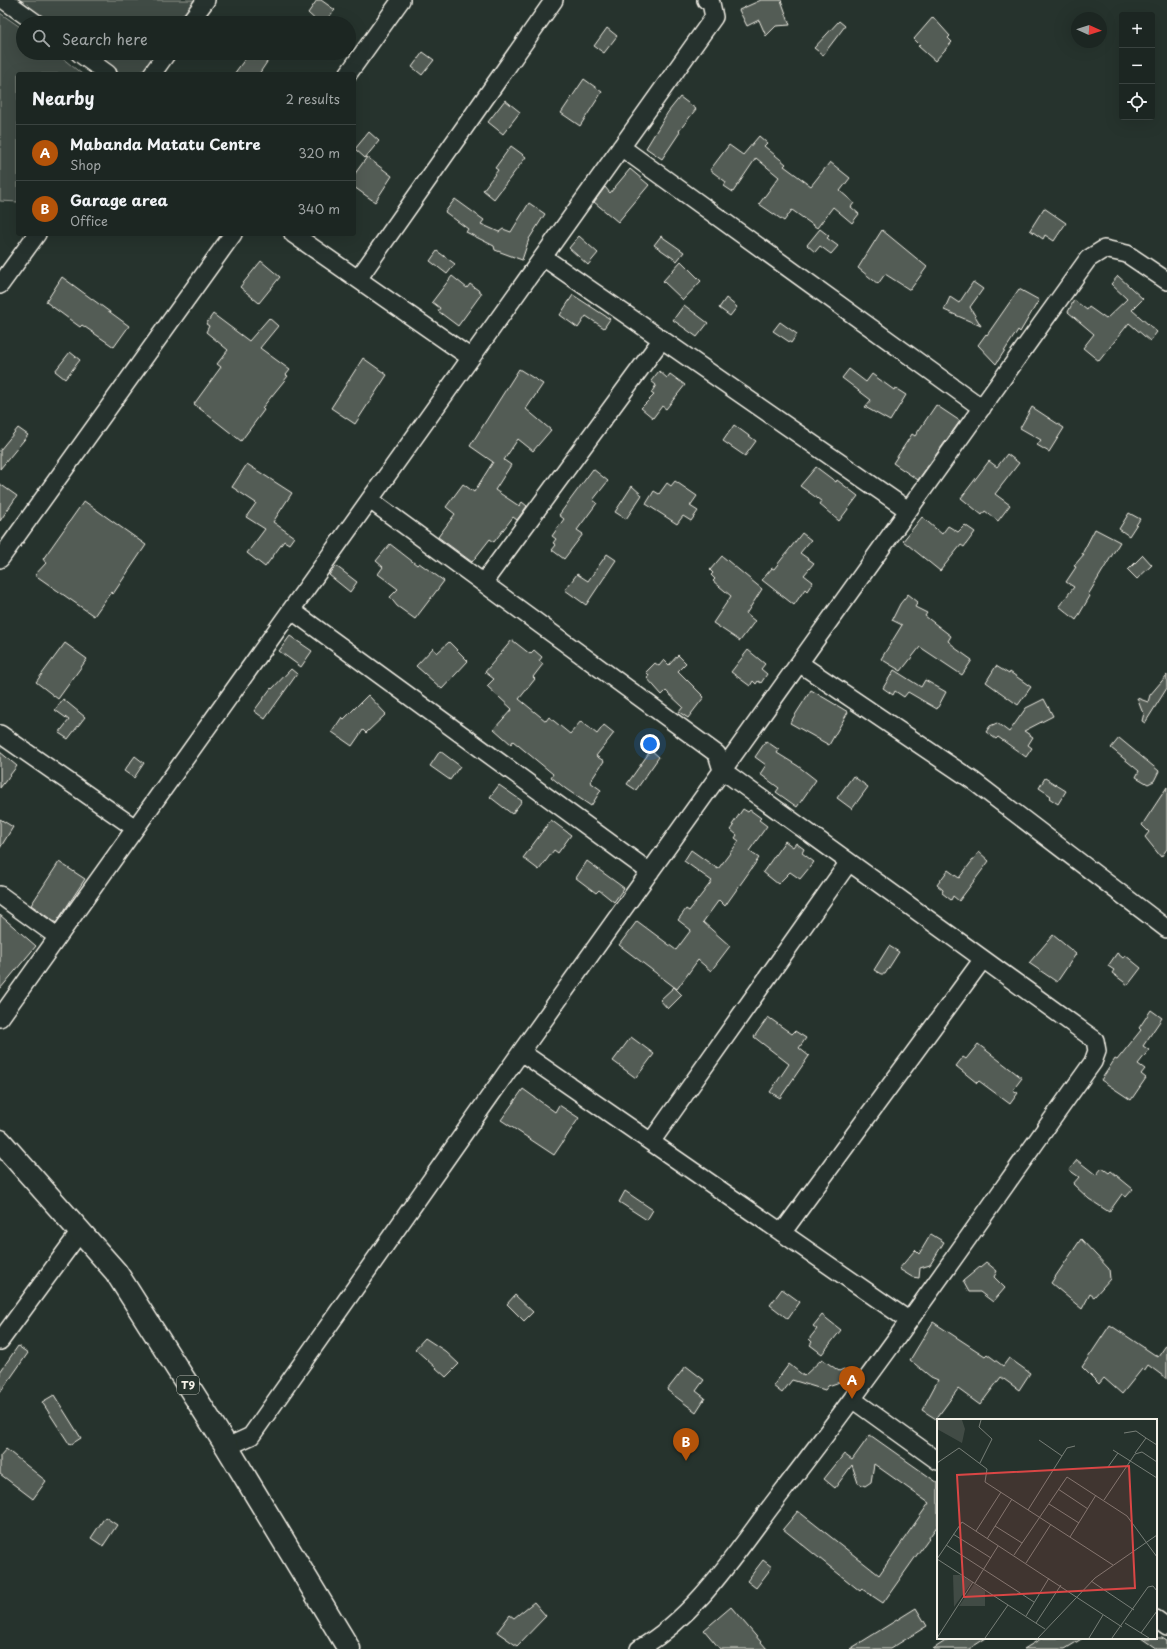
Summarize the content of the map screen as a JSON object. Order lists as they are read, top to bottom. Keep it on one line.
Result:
{"streets":{"highway":["T9"]},"north":"right","page":{"map_buttons":["+","−"],"search":"Search here","heading":["Nearby","2 results"],"list":[{"mark":"A","name":"Mabanda Matatu Centre","note":"Shop","value":"320 m"},{"mark":"B","name":"Garage area","note":"Office","value":"340 m"}],"pins":["A","B"]}}
